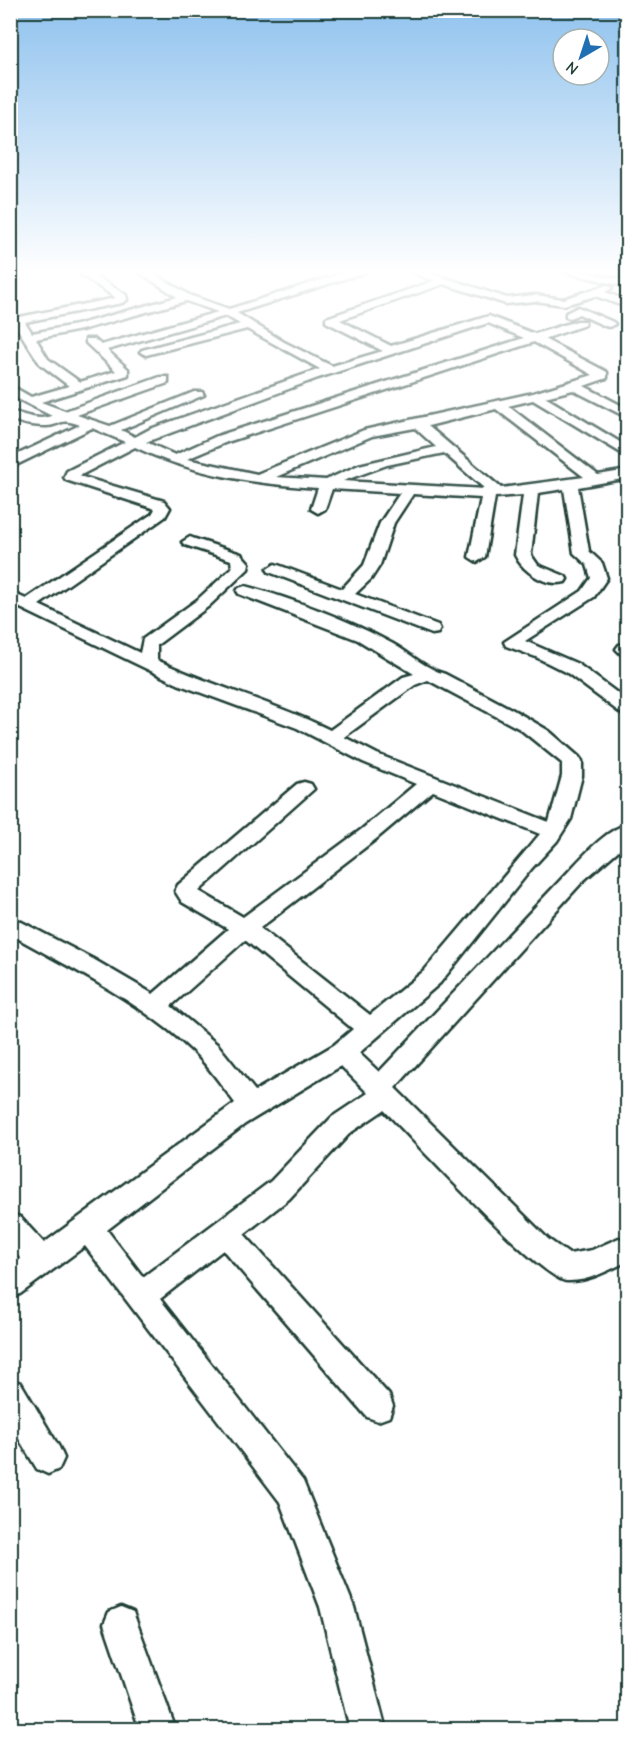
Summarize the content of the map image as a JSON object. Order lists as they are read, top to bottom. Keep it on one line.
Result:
{"north":"bottom left"}
